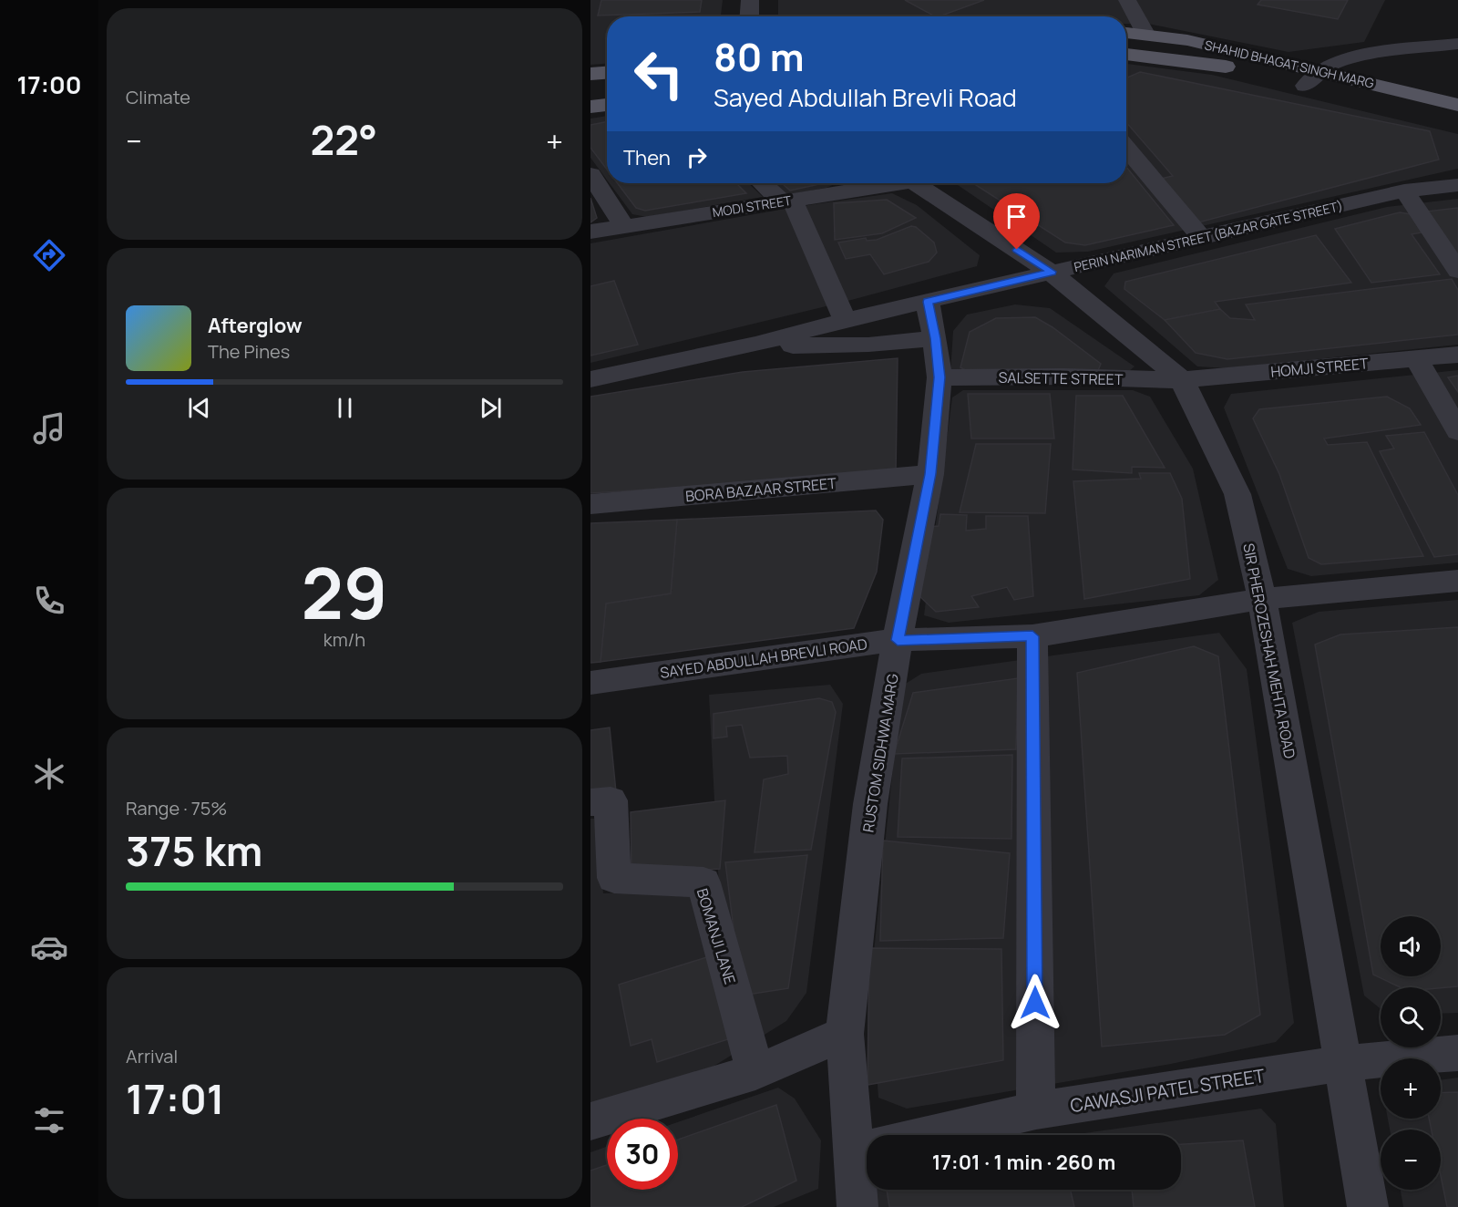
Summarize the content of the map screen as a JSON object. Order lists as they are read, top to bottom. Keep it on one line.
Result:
{"streets":{"main road":["SHAHID BHAGAT SINGH MARG"],"street":["MODI STREET","PERIN NARIMAN STREET (BAZAR GATE STREET)","HOMJI STREET","SALSETTE STREET","BORA BAZAAR STREET","SIR PHEROZESHAH MEHTA ROAD","SAYED ABDULLAH BREVLI ROAD","RUSTOM SIDHWA MARG","BOMANJI LANE","CAWASJI PATEL STREET"]},"crossings":[["PERIN NARIMAN STREET (BAZAR GATE STREET)","SIR PHEROZESHAH MEHTA ROAD"],["PERIN NARIMAN STREET (BAZAR GATE STREET)","RUSTOM SIDHWA MARG"],["HOMJI STREET","SALSETTE STREET"],["HOMJI STREET","SIR PHEROZESHAH MEHTA ROAD"],["SALSETTE STREET","SIR PHEROZESHAH MEHTA ROAD"],["SALSETTE STREET","RUSTOM SIDHWA MARG"],["BORA BAZAAR STREET","RUSTOM SIDHWA MARG"],["SIR PHEROZESHAH MEHTA ROAD","SAYED ABDULLAH BREVLI ROAD"],["SIR PHEROZESHAH MEHTA ROAD","CAWASJI PATEL STREET"],["SAYED ABDULLAH BREVLI ROAD","RUSTOM SIDHWA MARG"]],"page":{"tabs":"17:00","tile":["Climate",["29","km/h"],["Range · 75%","375 km"],["Arrival","17:01"]],"turn":["80 m","Sayed Abdullah Brevli Road"],"heat":["−","22°","+"],"then":"Then","song":["Afterglow","The Pines"],"map_buttons":["+","−"],"limit":"30","trip":"17:01 · 1 min · 260 m"}}
